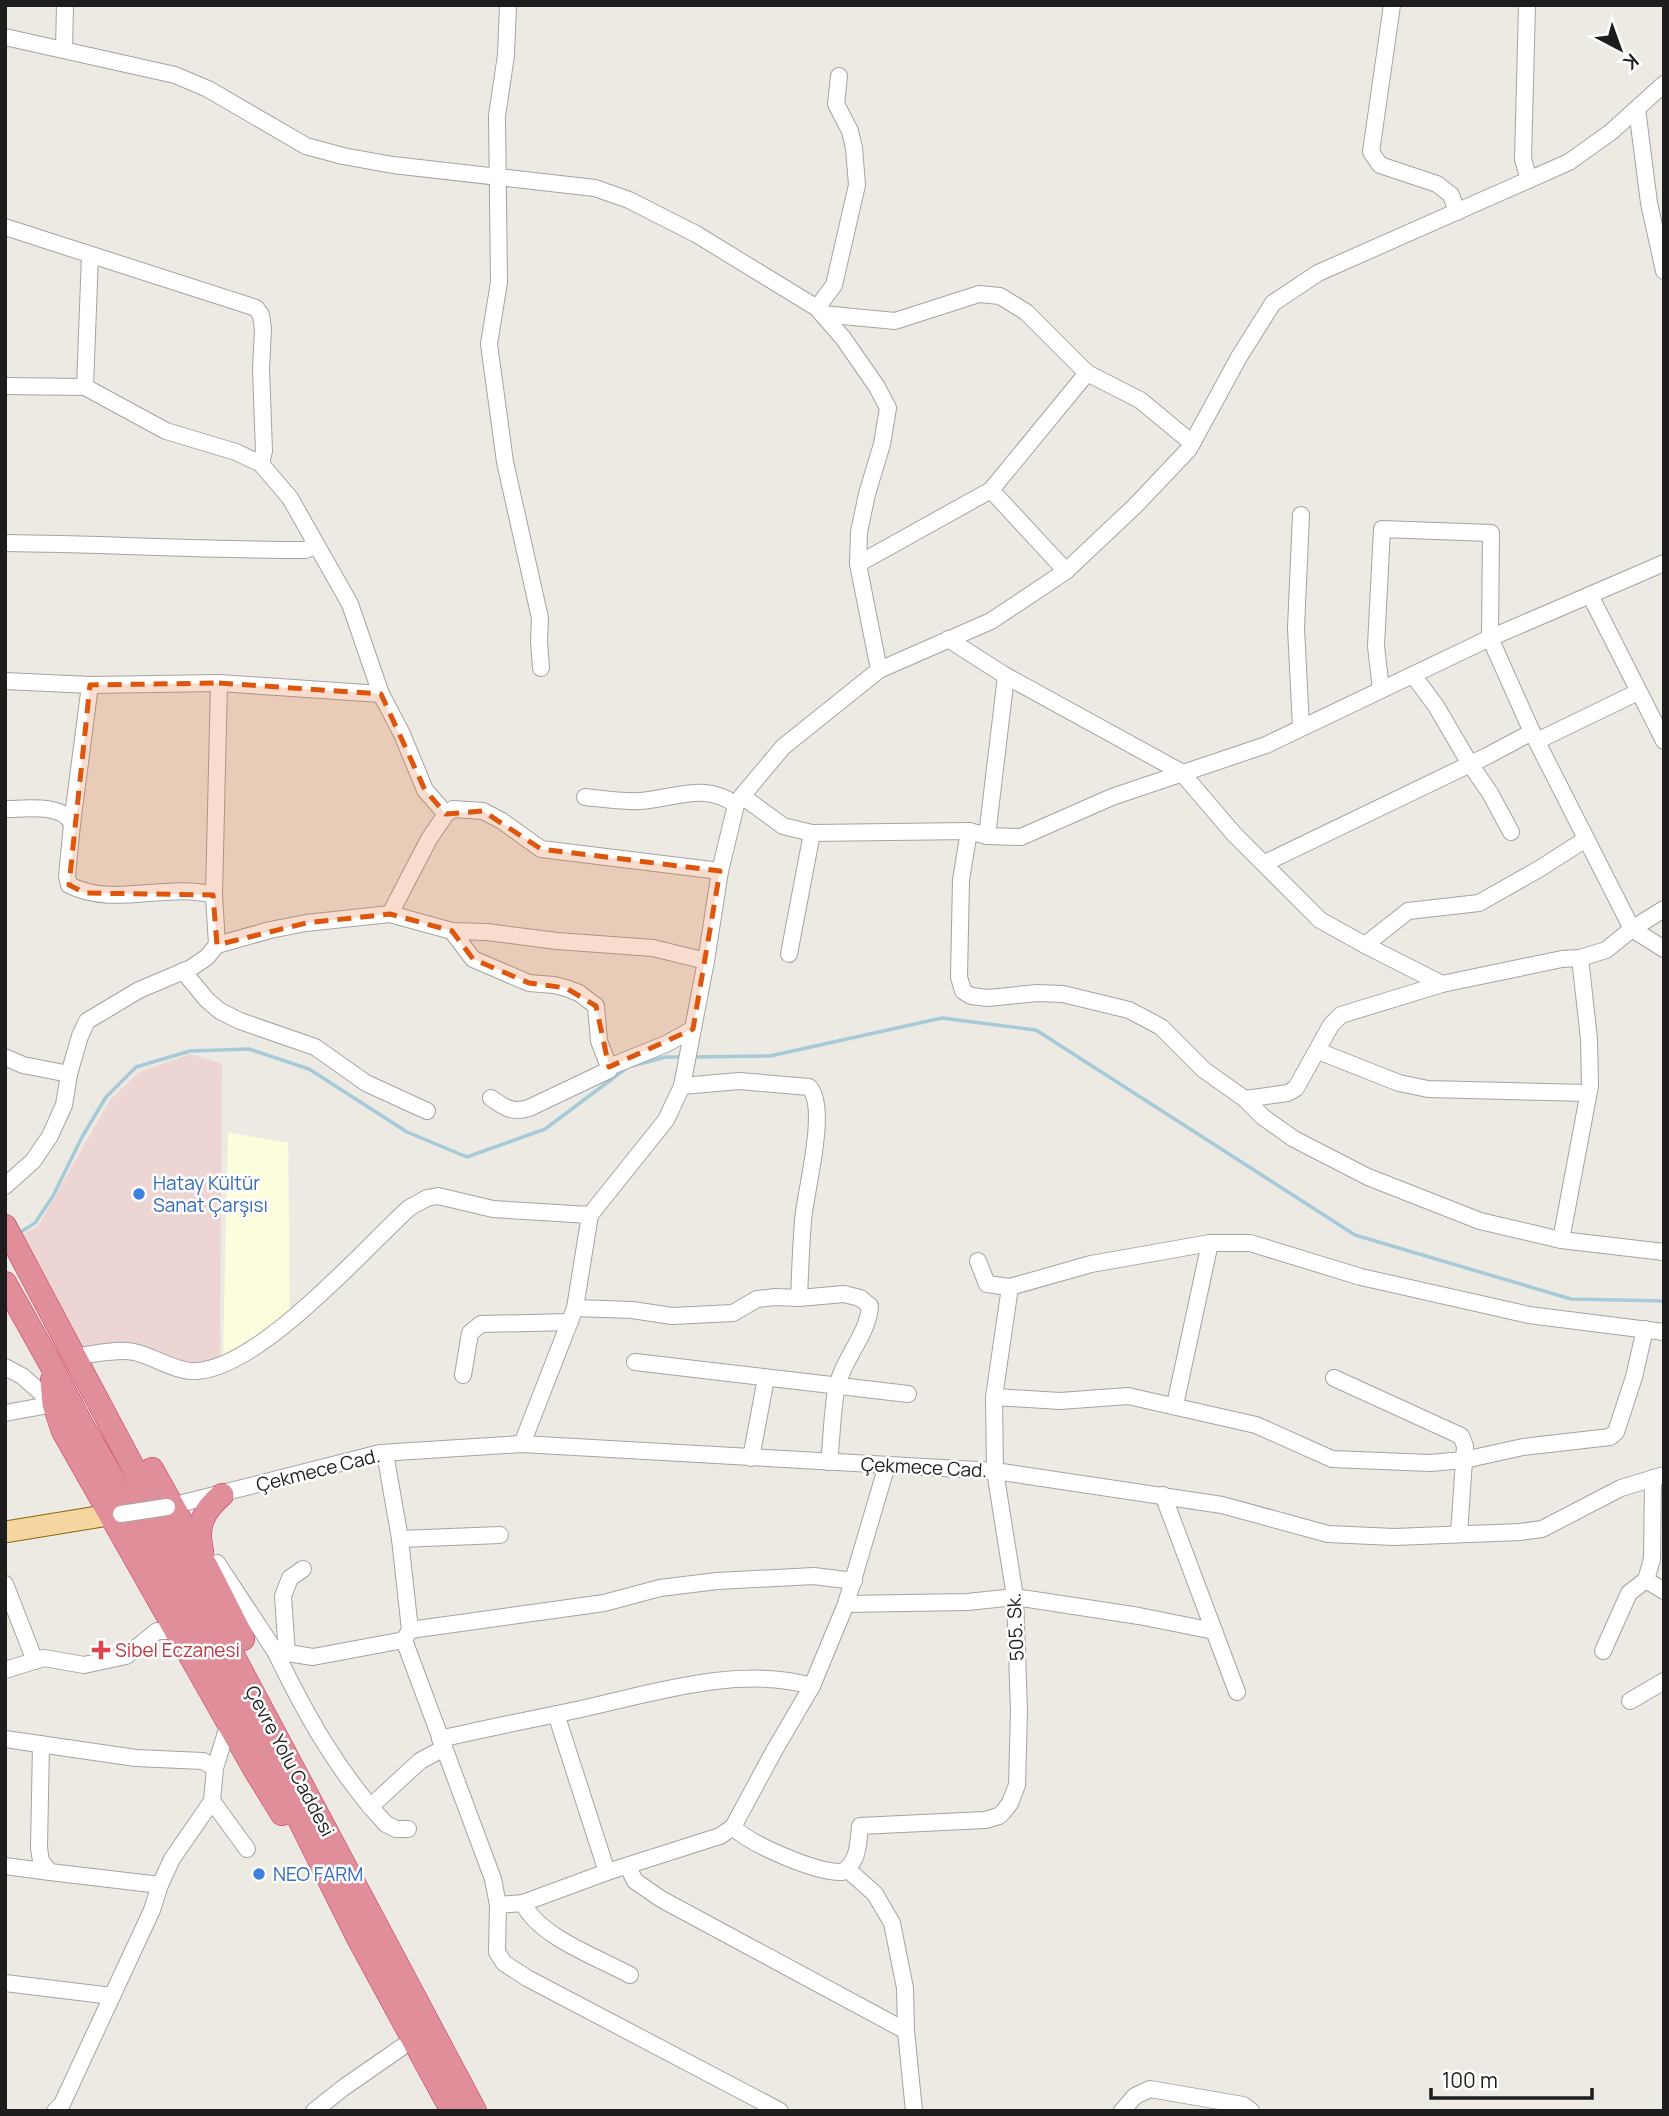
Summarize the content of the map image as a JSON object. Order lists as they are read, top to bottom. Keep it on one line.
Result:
{"streets":{"highway":["Çevre Yolu Caddesi"],"street":["Çekmece Cad.","505. Sk."]},"crossings":[["Çekmece Cad.","505. Sk."]],"places":{"other":["Hatay Kültür Sanat Çarşısı","NEO FARM"],"health":["Sibel Eczanesi"]},"scale_bar":"100 m","north":"bottom right"}
